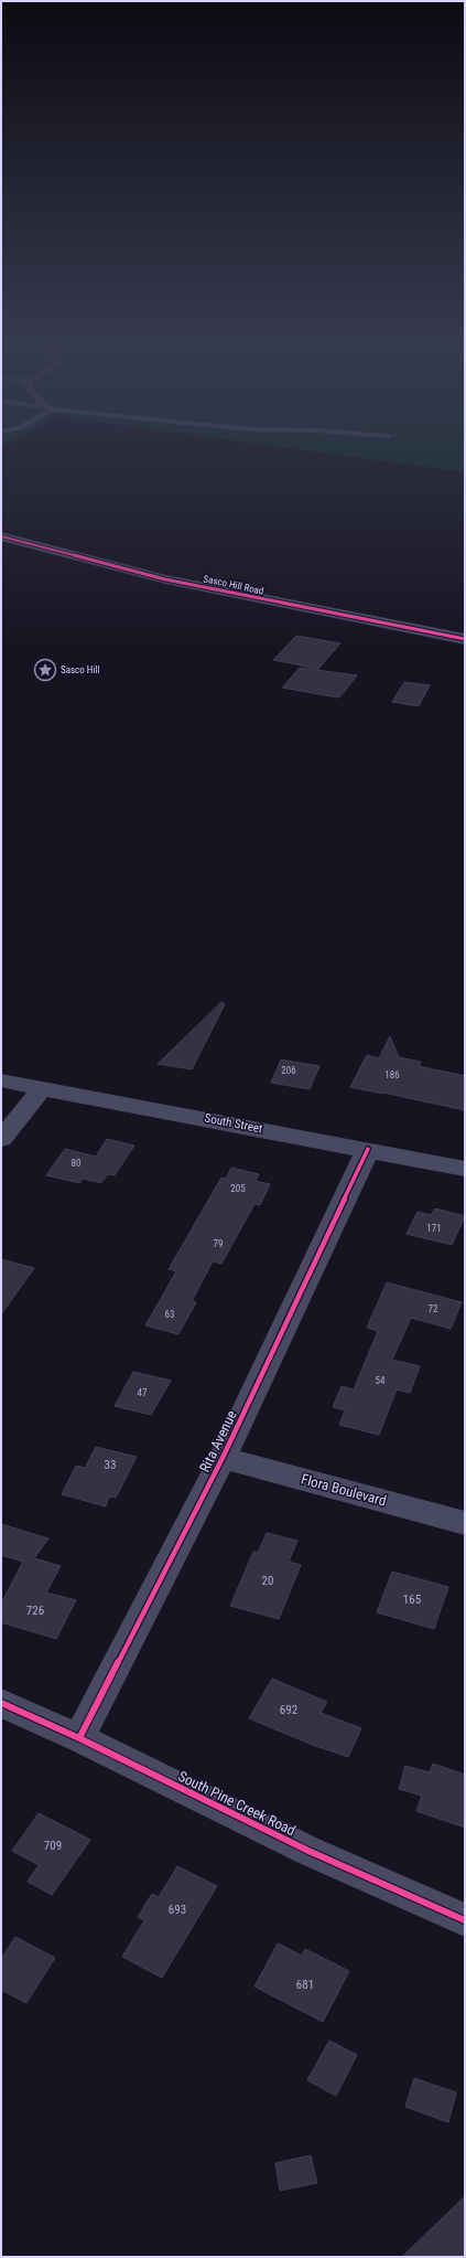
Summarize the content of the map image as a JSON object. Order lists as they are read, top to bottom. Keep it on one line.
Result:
{"streets":{"street":["Sasco Hill Road","South Street","Rita Avenue","Flora Boulevard","South Pine Creek Road"]},"crossings":[["South Street","Rita Avenue"],["Rita Avenue","Flora Boulevard"],["Rita Avenue","South Pine Creek Road"]],"places":{"place":["Sasco Hill"]},"house_numbers":["206","186","80","205","171","79","72","63","54","47","33","20","165","726","692","709","693","681"]}
